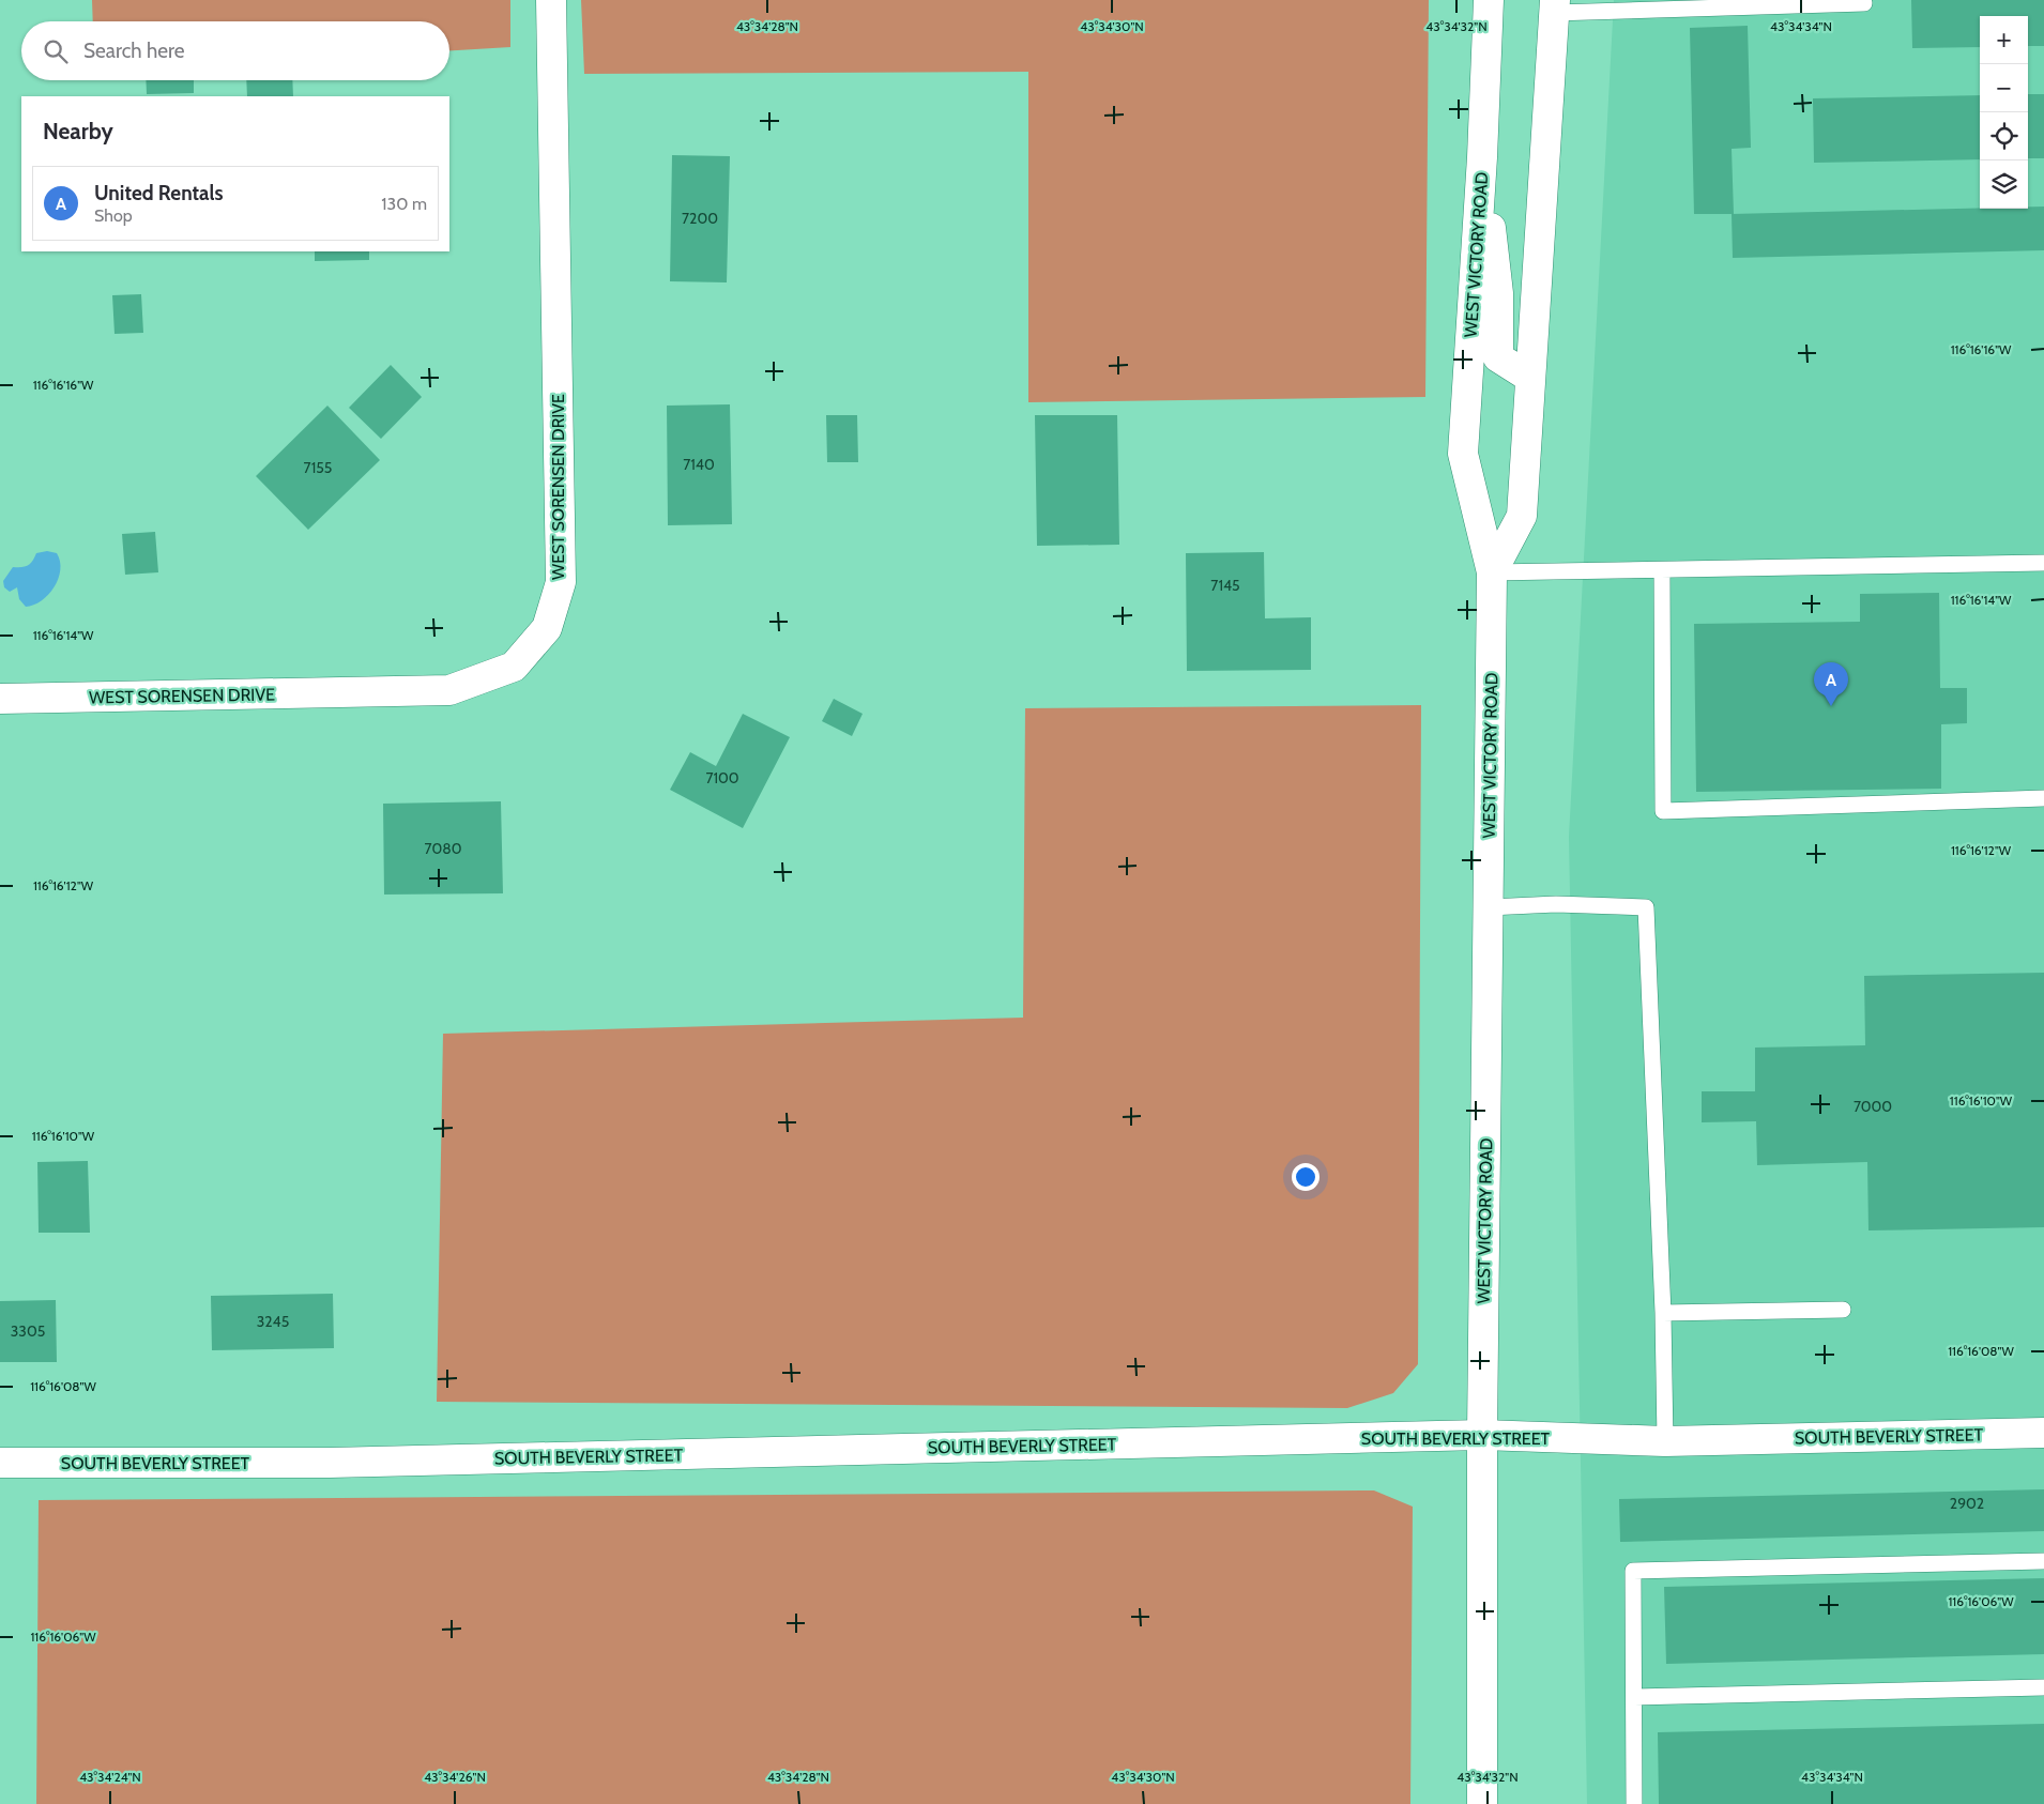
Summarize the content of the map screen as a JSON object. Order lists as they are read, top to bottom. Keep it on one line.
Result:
{"streets":{"street":["WEST VICTORY ROAD","WEST SORENSEN DRIVE","SOUTH BEVERLY STREET"]},"crossings":[["WEST VICTORY ROAD","SOUTH BEVERLY STREET"]],"house_numbers":["7200","7140","7155","7145","7100","7080","7000","3245","3305","2902"],"page":{"map_buttons":["+","−"],"search":"Search here","heading":"Nearby","list":[{"mark":"A","name":"United Rentals","note":"Shop","value":"130 m"}],"pins":"A"},"coordinates":["43°34'28\"N","43°34'30\"N","43°34'32\"N","43°34'34\"N","116°16'16\"W","116°16'14\"W","116°16'12\"W","116°16'10\"W","116°16'08\"W","116°16'06\"W","43°34'24\"N","43°34'26\"N"]}
